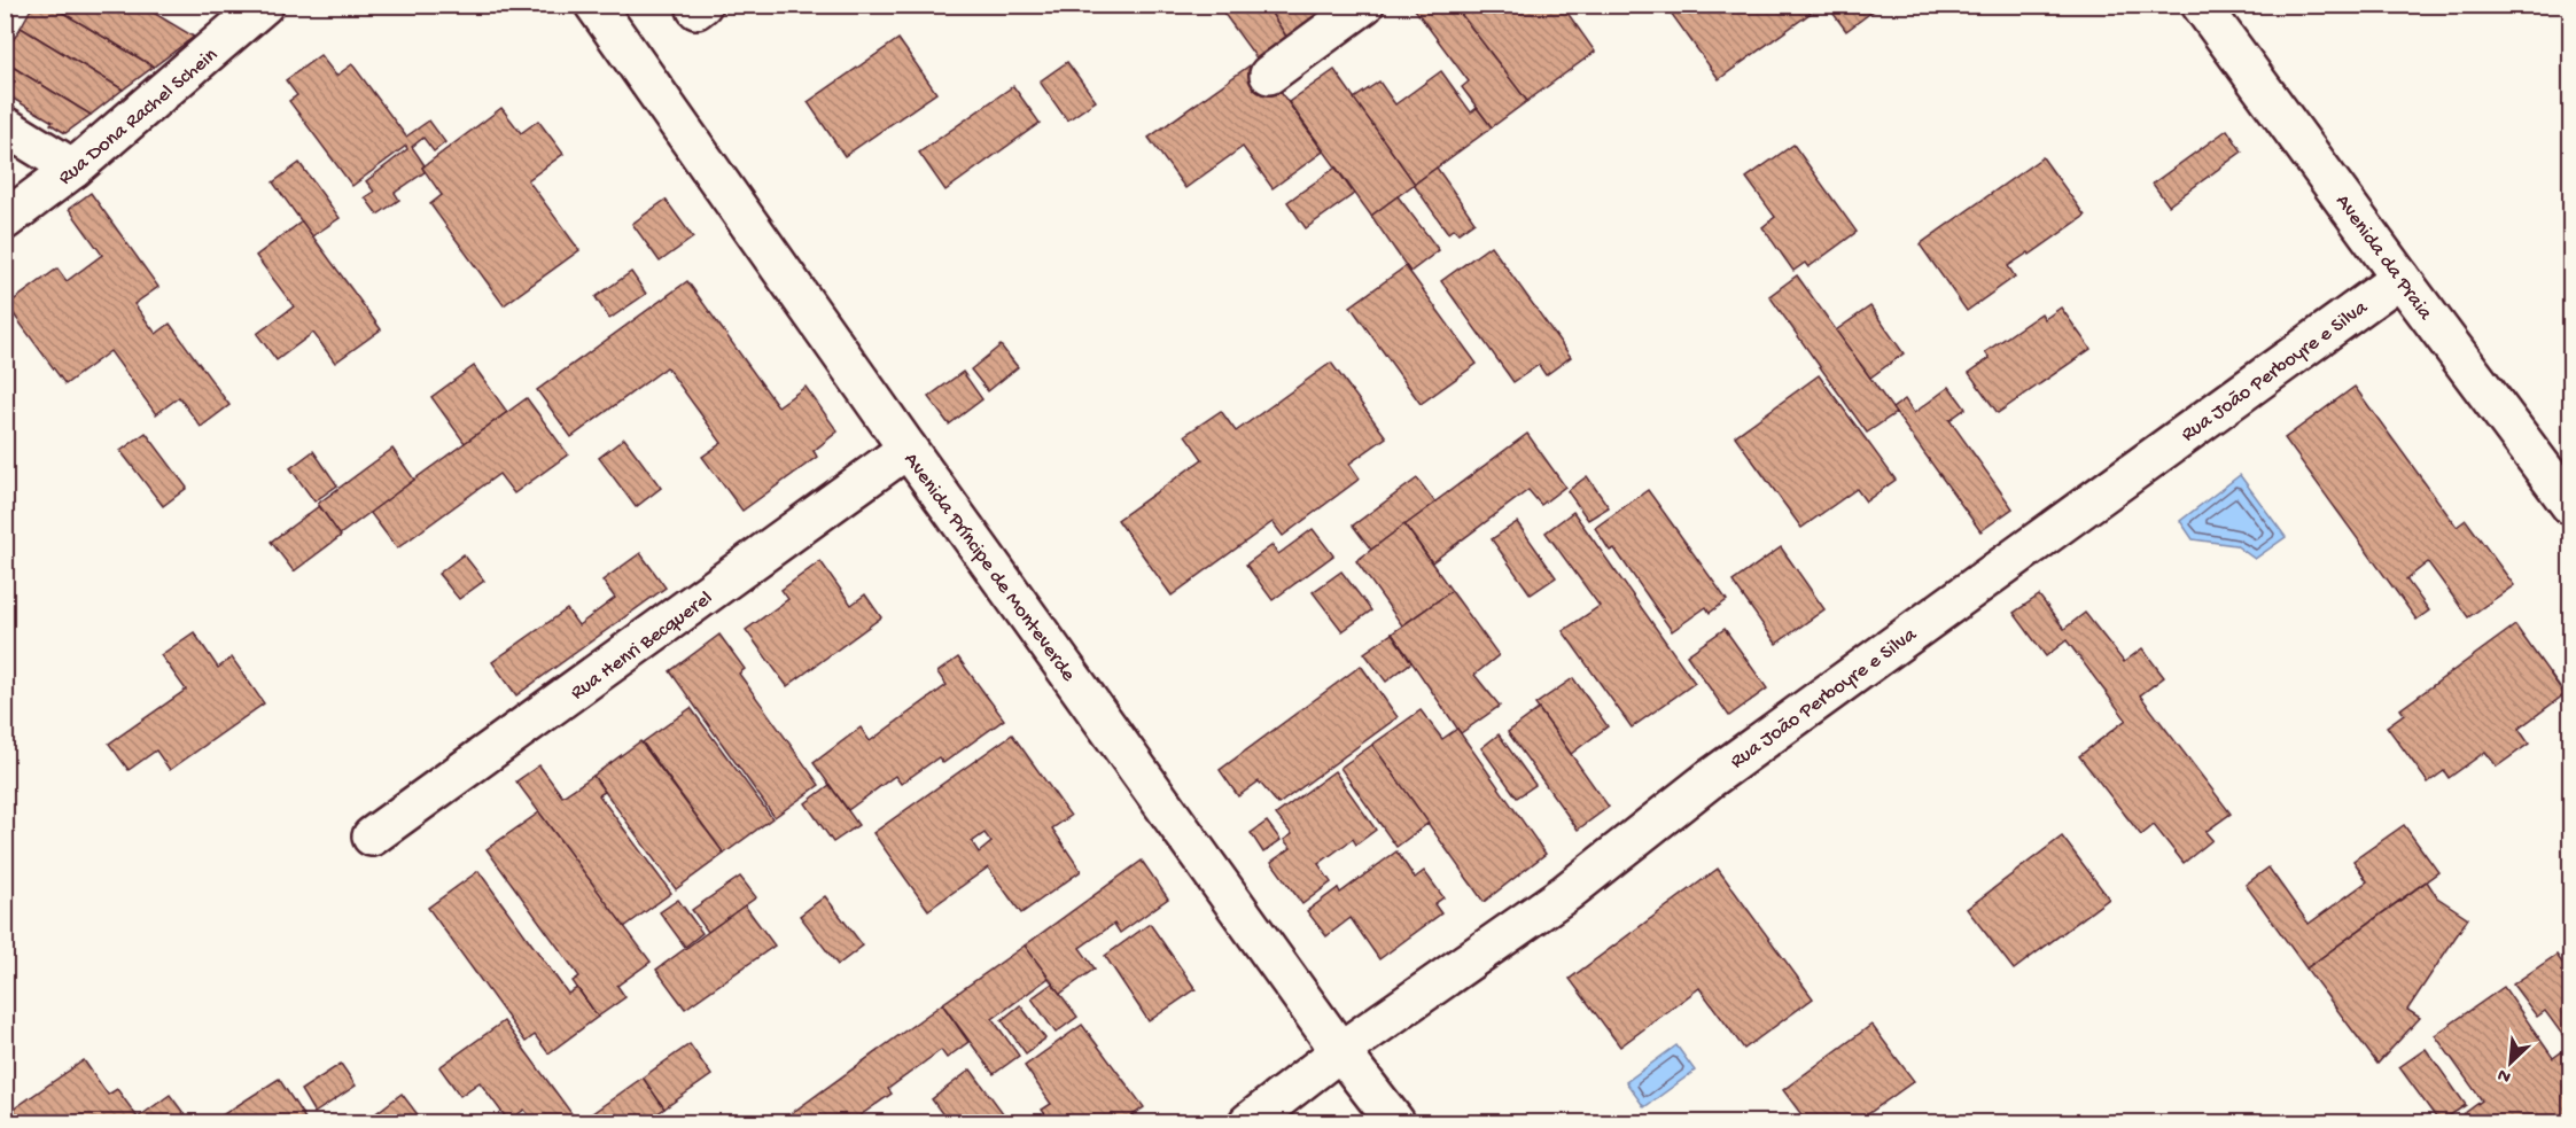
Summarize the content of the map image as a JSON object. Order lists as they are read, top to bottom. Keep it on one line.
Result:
{"streets":{"street":["Rua Dona Rachel Schein","Avenida da Praia","Rua João Perboyre e Silva","Avenida Príncipe de Monteverde","Rua Henri Becquerel"]},"crossings":[["Avenida da Praia","Rua João Perboyre e Silva"],["Rua João Perboyre e Silva","Avenida Príncipe de Monteverde"],["Avenida Príncipe de Monteverde","Rua Henri Becquerel"]],"north":"bottom left"}
